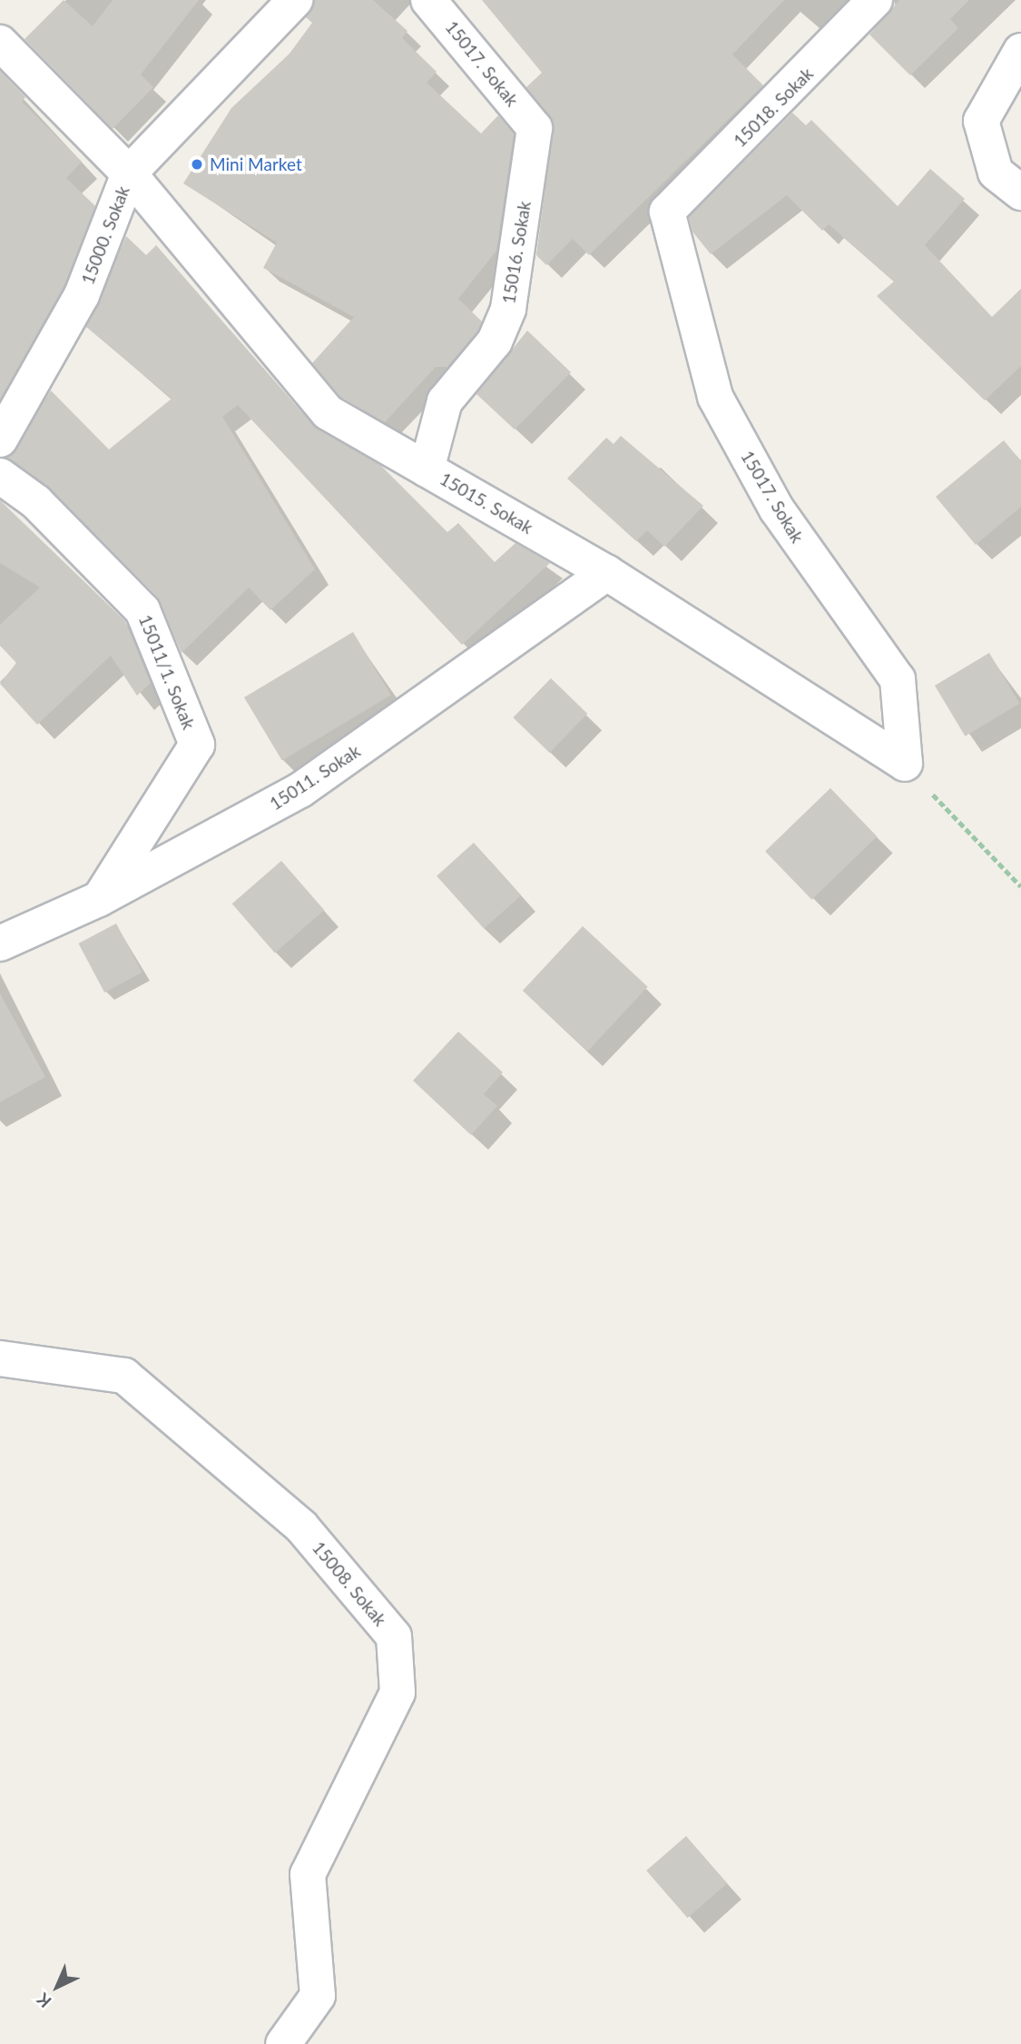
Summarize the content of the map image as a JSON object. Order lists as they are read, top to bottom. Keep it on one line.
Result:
{"streets":{"street":["15017. Sokak","15018. Sokak","15000. Sokak","15016. Sokak","15015. Sokak","15011/1. Sokak","15011. Sokak","15008. Sokak"]},"crossings":[["15017. Sokak","15018. Sokak"],["15017. Sokak","15016. Sokak"],["15017. Sokak","15015. Sokak"],["15000. Sokak","15015. Sokak"],["15016. Sokak","15015. Sokak"],["15015. Sokak","15011. Sokak"],["15011/1. Sokak","15011. Sokak"]],"places":["Mini Market"],"north":"bottom left"}
